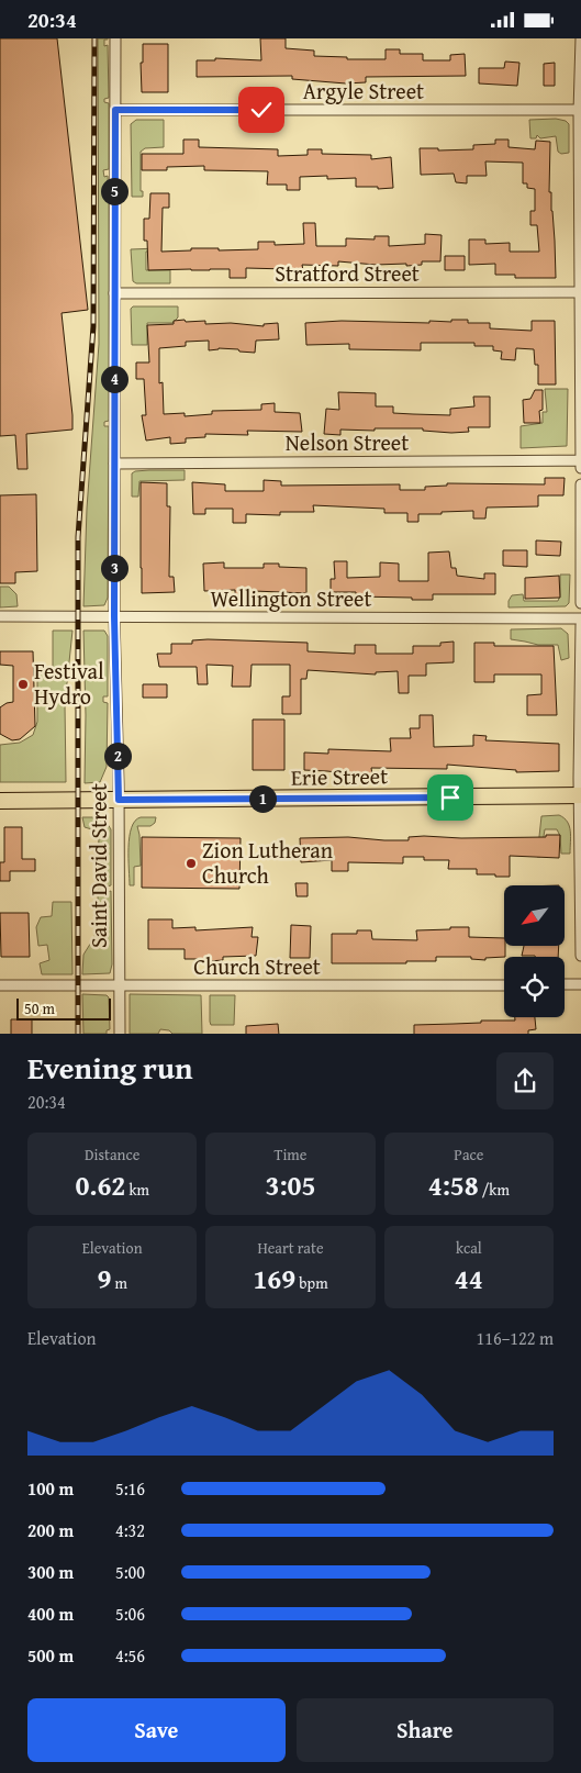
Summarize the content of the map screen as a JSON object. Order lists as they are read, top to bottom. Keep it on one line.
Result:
{"streets":{"main road":["Erie Street"],"street":["Argyle Street","Stratford Street","Nelson Street","Wellington Street","Saint David Street","Church Street"]},"crossings":[["Argyle Street","Saint David Street"],["Stratford Street","Saint David Street"],["Nelson Street","Saint David Street"],["Wellington Street","Saint David Street"],["Erie Street","Saint David Street"],["Saint David Street","Church Street"]],"places":["Festival Hydro","Zion Lutheran Church"],"scale_bar":"50 m","north":"bottom left","page":{"status":"20:34","pins":["5","4","3","2","1"],"scale":"50 m","heading":["Evening run","20:34"],"stats":[["Distance","0.62 km"],["Time","3:05"],["Pace","4:58 /km"],["Elevation","9 m"],["Heart rate","169 bpm"],["kcal","44"]],"chart":["Elevation","116–122 m"],"list":[{"name":"100 m","note":"5:16"},{"name":"200 m","note":"4:32"},{"name":"300 m","note":"5:00"},{"name":"400 m","note":"5:06"},{"name":"500 m","note":"4:56"}],"buttons":["Save","Share"]}}
